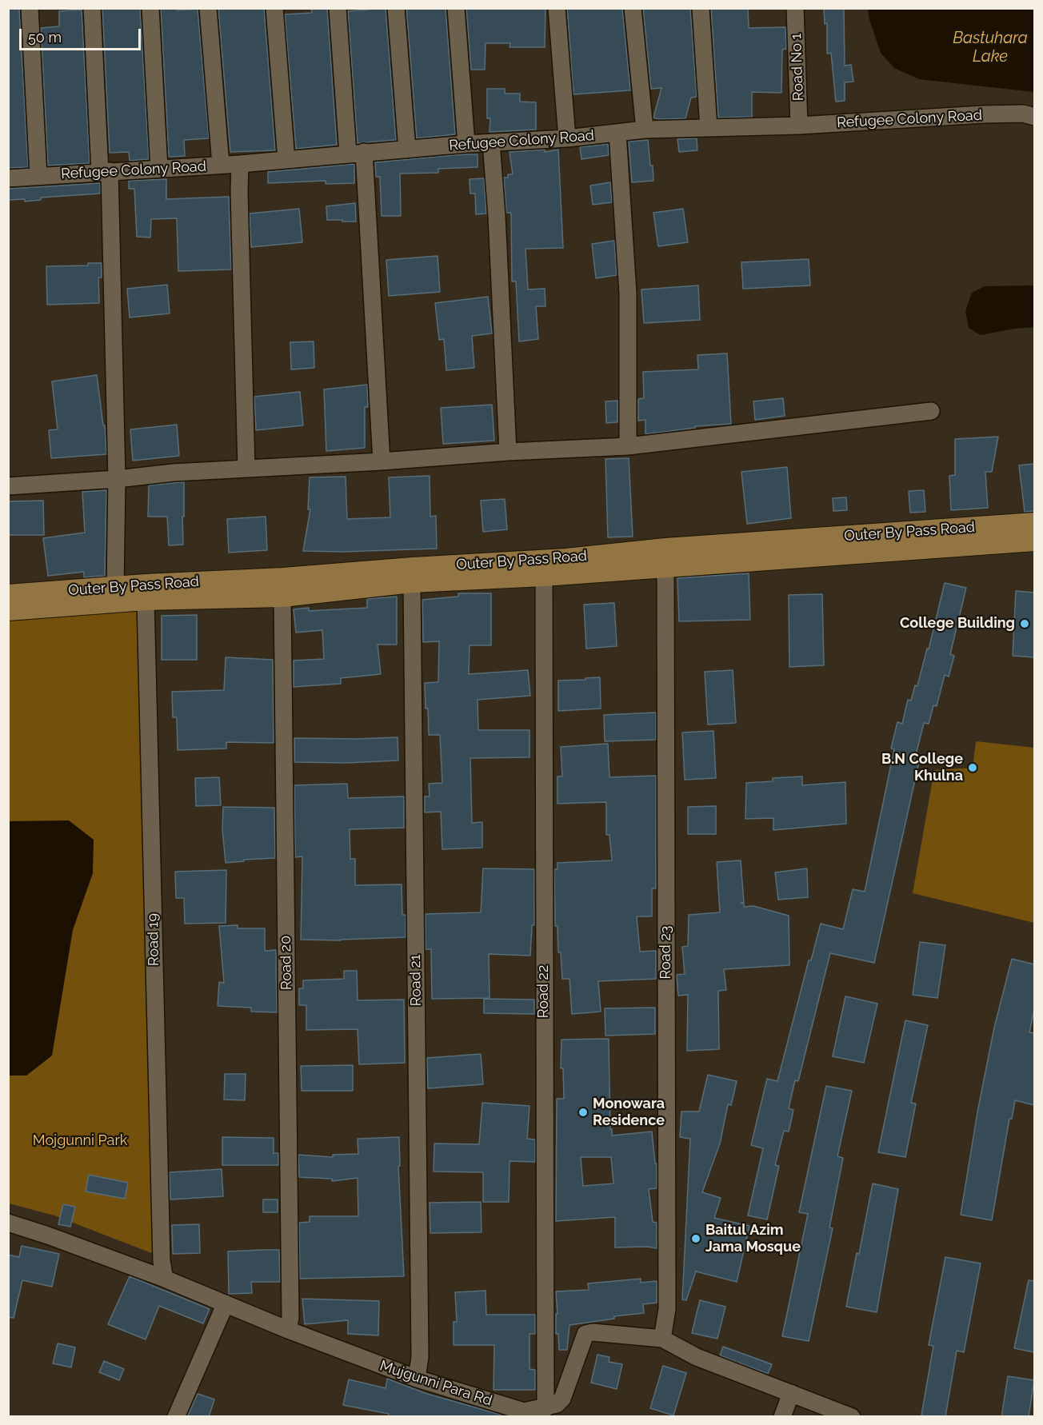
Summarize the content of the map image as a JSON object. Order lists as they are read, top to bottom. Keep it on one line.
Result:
{"streets":{"main road":["Outer By Pass Road"],"street":["Road No 1","Refugee Colony Road","Road 19","Road 23","Road 20","Road 21","Road 22","Mujgunni Para Rd"]},"crossings":[["Road No 1","Refugee Colony Road"],["Outer By Pass Road","Road 19"],["Outer By Pass Road","Road 23"],["Outer By Pass Road","Road 20"],["Outer By Pass Road","Road 21"],["Outer By Pass Road","Road 22"],["Road 19","Mujgunni Para Rd"],["Road 20","Mujgunni Para Rd"],["Road 21","Mujgunni Para Rd"],["Road 22","Mujgunni Para Rd"]],"water":["Bastuhara Lake"],"parks":["Mojgunni Park"],"places":["College Building","B.N College Khulna","Monowara Residence","Baitul Azim Jama Mosque"],"scale_bar":"50 m"}
